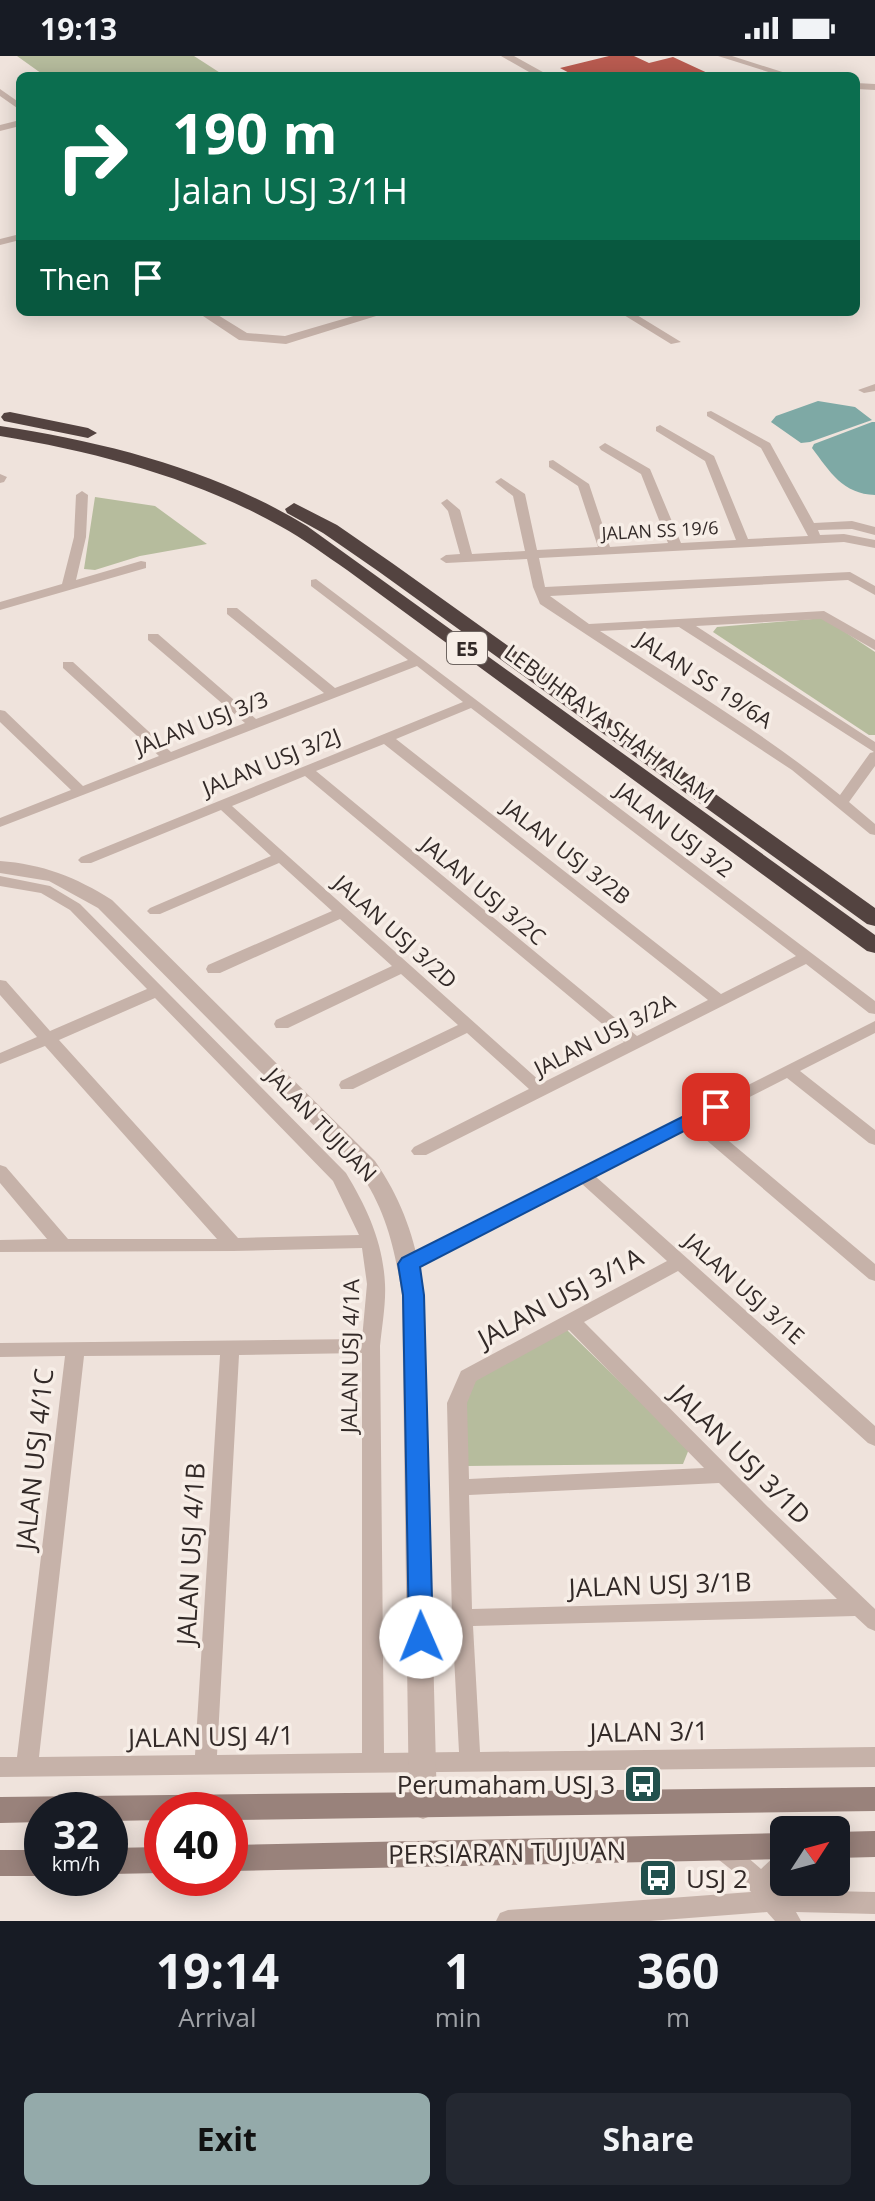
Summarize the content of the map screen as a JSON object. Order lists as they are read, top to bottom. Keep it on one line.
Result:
{"streets":{"highway":["E5","LEBUHRAYA SHAH ALAM"],"main road":["PERSIARAN TUJUAN"],"street":["JALAN SS 19/6","JALAN SS 19/6A","JALAN USJ 3/3","JALAN USJ 3/2J","JALAN USJ 3/2","JALAN USJ 3/2B","JALAN USJ 3/2C","JALAN USJ 3/2D","JALAN USJ 3/2A","JALAN TUJUAN","JALAN USJ 3/1E","JALAN USJ 3/1A","JALAN USJ 4/1A","JALAN USJ 3/1D","JALAN USJ 4/1C","JALAN USJ 4/1B","JALAN USJ 3/1B","JALAN 3/1","JALAN USJ 4/1"]},"crossings":[["JALAN USJ 3/3","JALAN USJ 3/2"],["JALAN USJ 3/2J","JALAN USJ 3/2"],["JALAN USJ 3/2J","JALAN USJ 3/2B"],["JALAN USJ 3/2J","JALAN USJ 3/2C"],["JALAN USJ 3/2J","JALAN USJ 3/2D"],["JALAN USJ 3/2","JALAN USJ 3/2A"],["JALAN USJ 3/2B","JALAN USJ 3/2A"],["JALAN USJ 3/2C","JALAN USJ 3/2A"],["JALAN USJ 3/2D","JALAN USJ 3/2A"],["JALAN TUJUAN","JALAN 3/1"],["JALAN TUJUAN","JALAN USJ 4/1"],["JALAN TUJUAN","PERSIARAN TUJUAN"],["JALAN USJ 3/1E","JALAN USJ 3/1A"],["JALAN USJ 3/1A","JALAN USJ 3/1D"],["JALAN USJ 3/1A","JALAN USJ 3/1B"],["JALAN USJ 3/1A","JALAN 3/1"],["JALAN USJ 4/1A","JALAN USJ 4/1"],["JALAN USJ 3/1D","JALAN USJ 3/1B"],["JALAN USJ 4/1C","JALAN USJ 4/1"],["JALAN USJ 4/1B","JALAN USJ 4/1"],["JALAN 3/1","JALAN USJ 4/1"]],"places":{"bus stop":["Perumaham USJ 3","USJ 2"]},"north":"top right","page":{"status":"19:13","turn":["190 m","Jalan USJ 3/1H"],"then":"Then","speed":"32 km/h","limit":"40","eta":["19:14","Arrival","1","min","360","m"],"buttons":["Exit","Share"]}}
